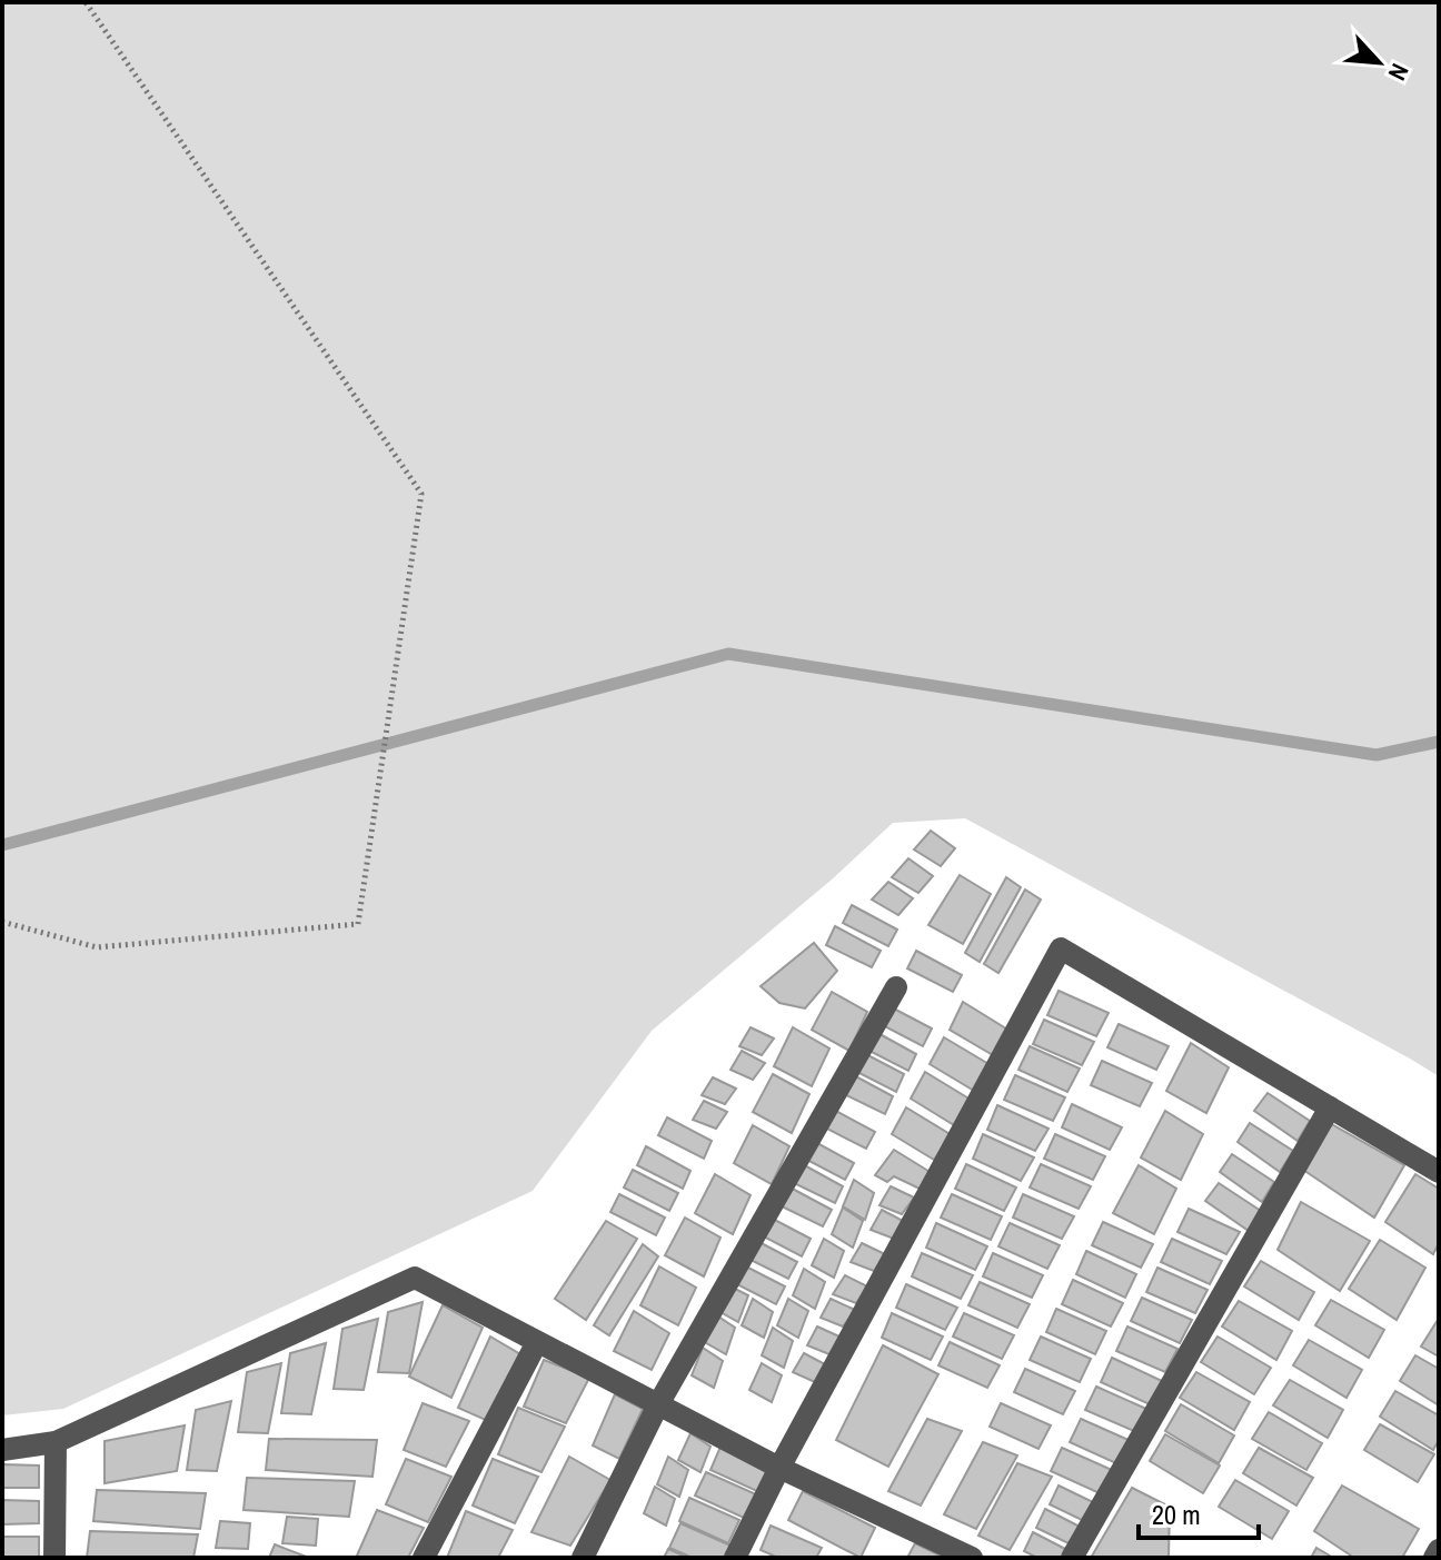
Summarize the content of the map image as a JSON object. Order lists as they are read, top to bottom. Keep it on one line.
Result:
{"scale_bar":"20 m","north":"bottom right"}
